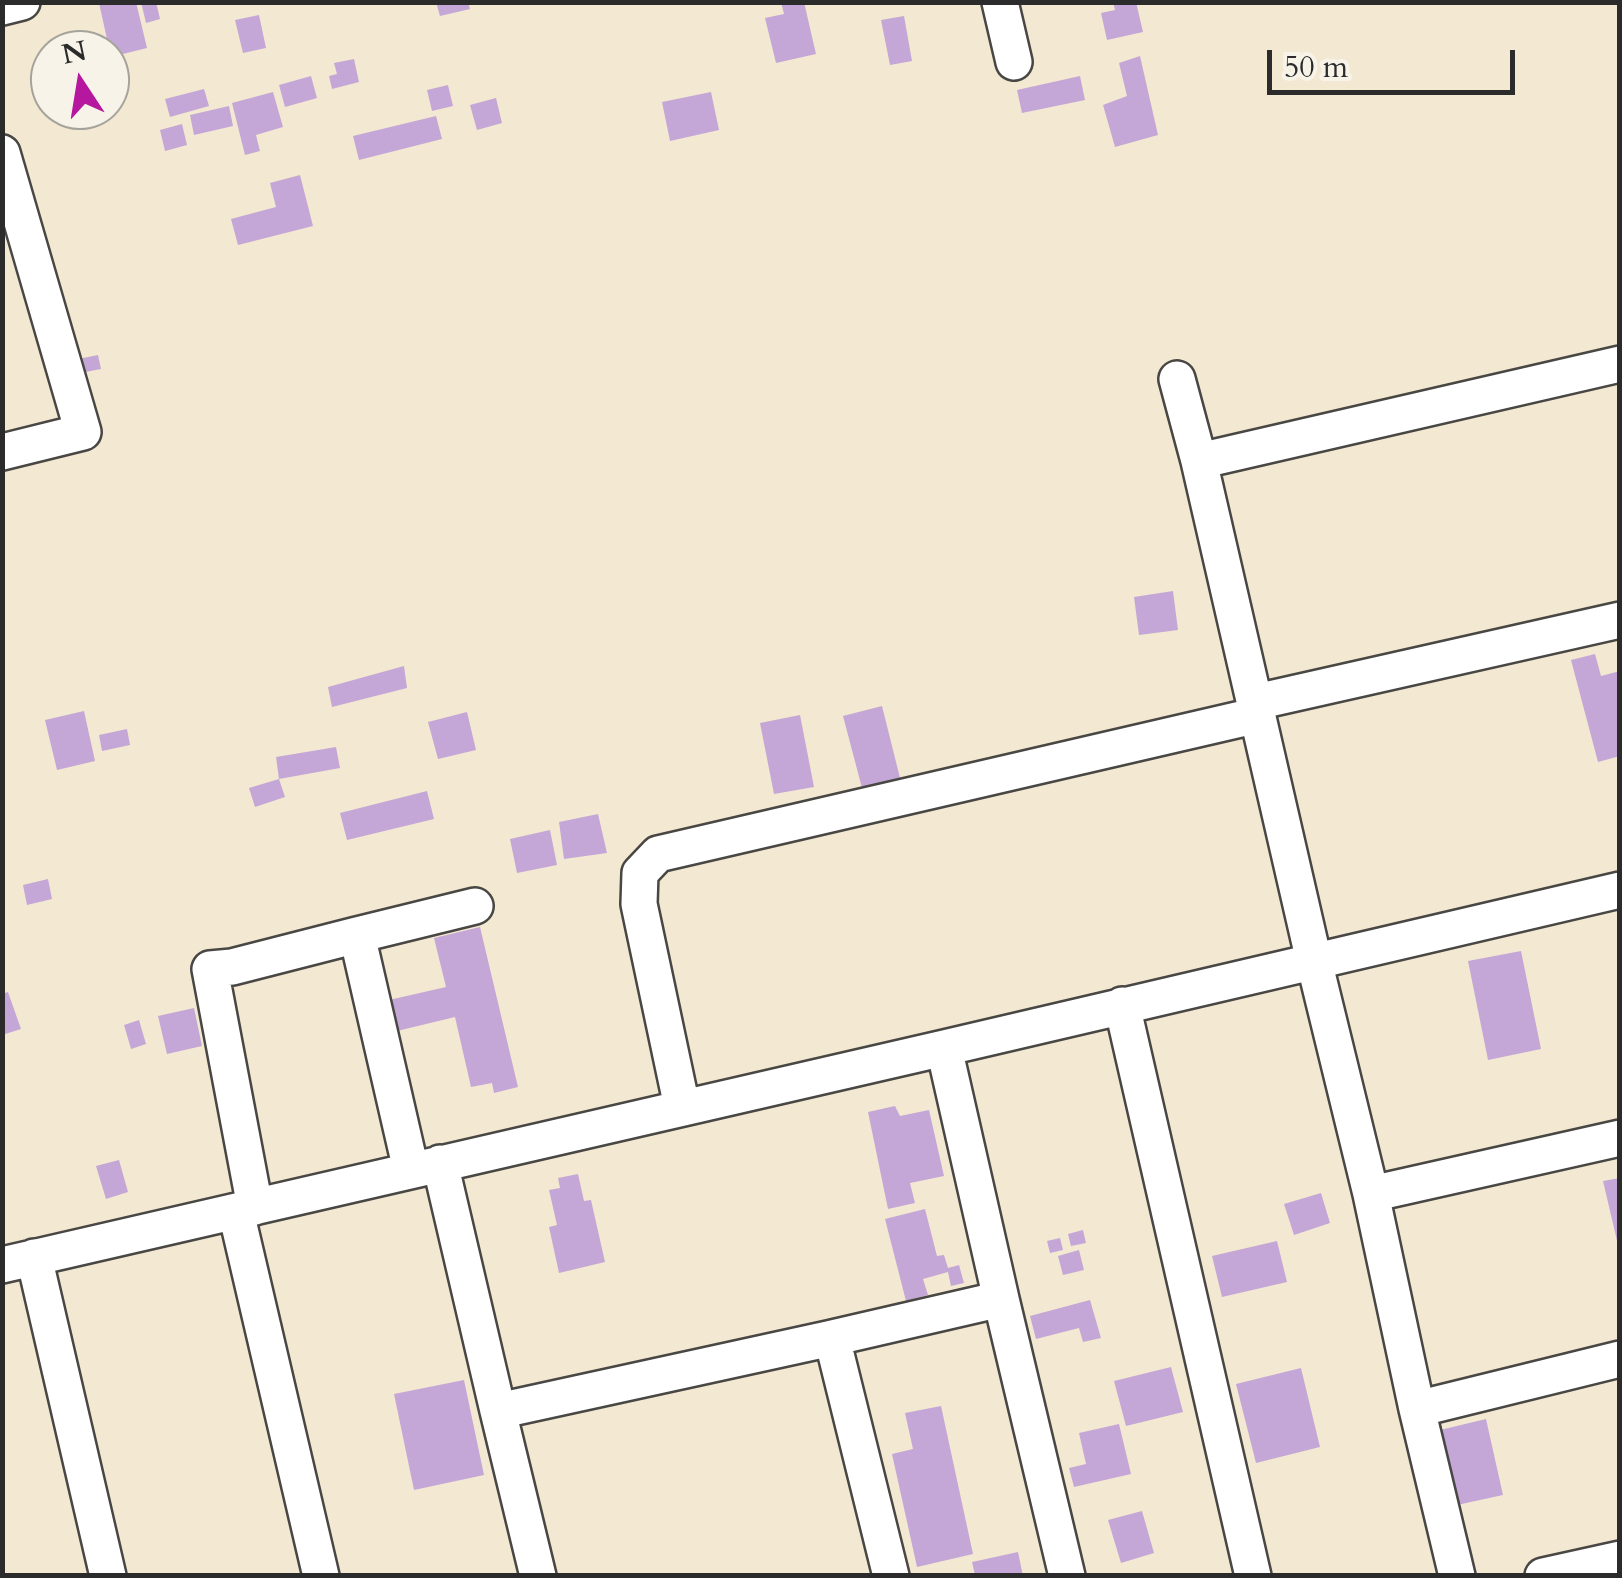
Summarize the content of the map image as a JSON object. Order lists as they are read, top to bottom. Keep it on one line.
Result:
{"scale_bar":"50 m","north":"top"}
